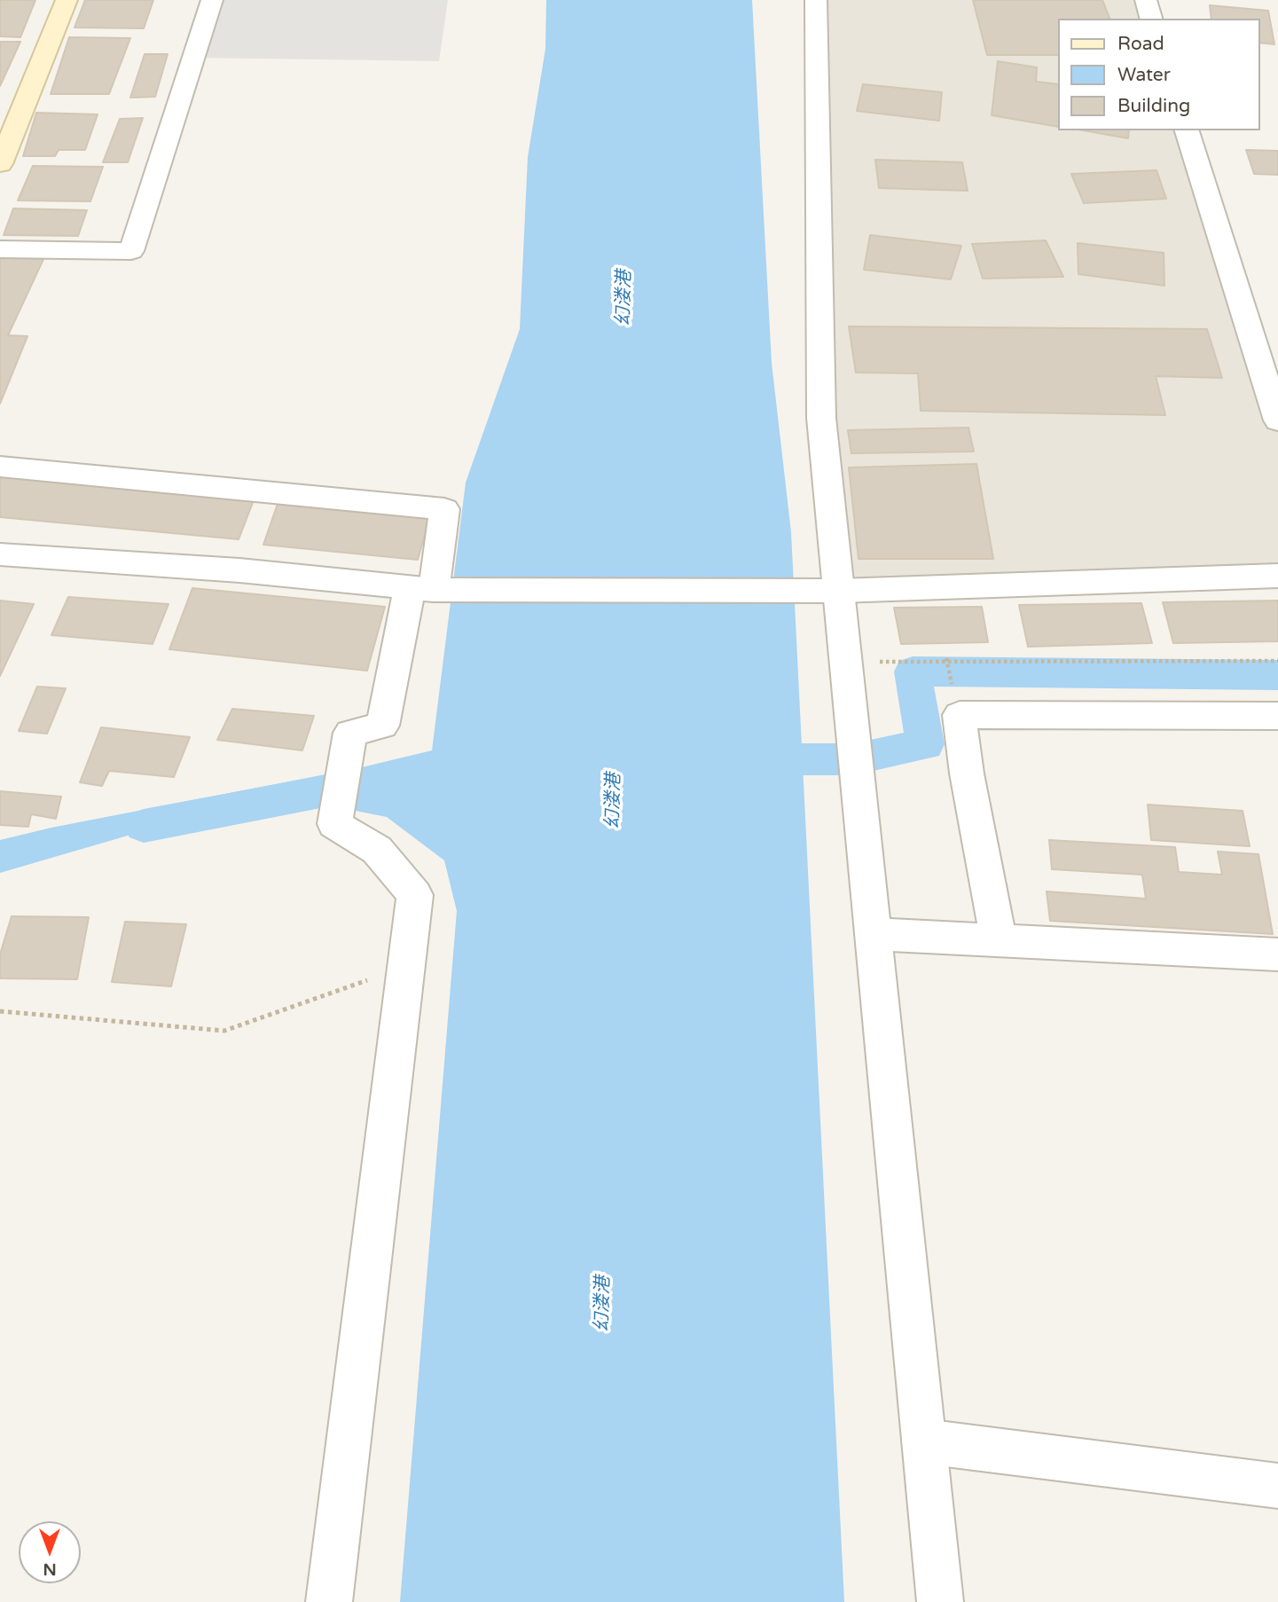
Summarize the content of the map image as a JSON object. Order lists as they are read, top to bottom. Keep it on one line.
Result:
{"water":["幻溇港"],"legend":["Road","Water","Building"],"north":"bottom"}
